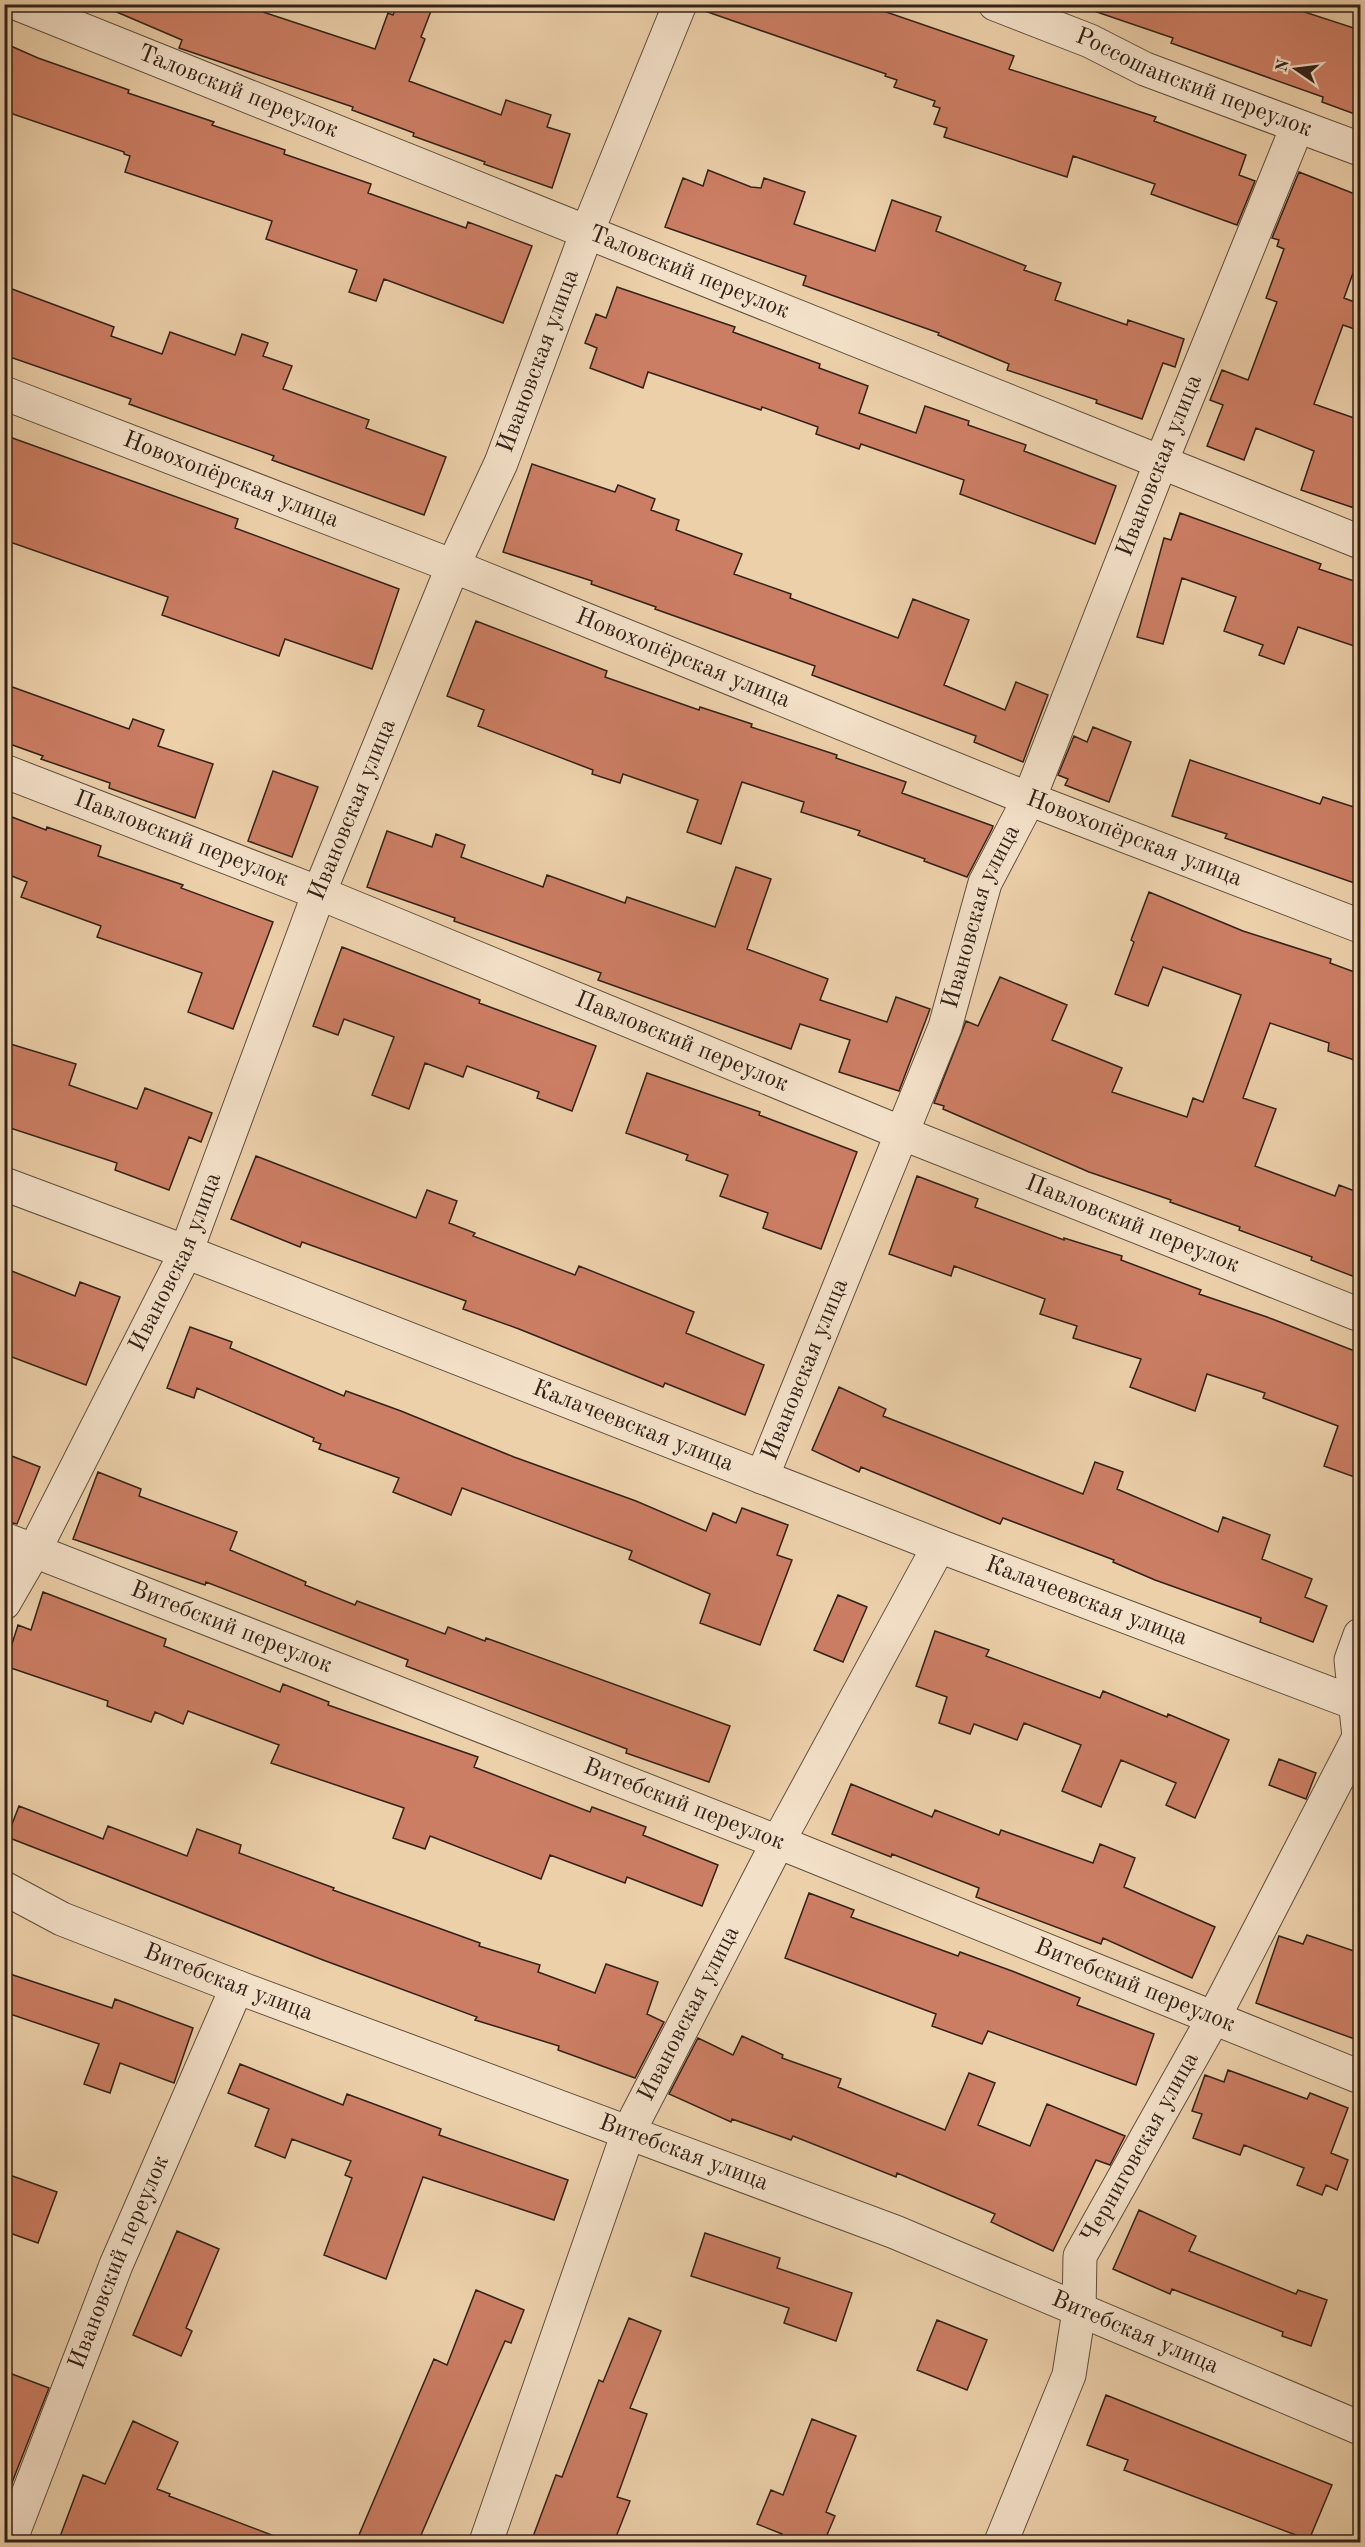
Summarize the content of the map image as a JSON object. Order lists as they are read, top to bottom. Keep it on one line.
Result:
{"streets":{"street":["Россошанский переулок","Таловский переулок","Ивановская улица","Новохопёрская улица","Павловский переулок","Калачеевская улица","Витебский переулок","Витебская улица","Черниговская улица","Ивановский переулок"]},"crossings":[["Россошанский переулок","Ивановская улица"],["Таловский переулок","Ивановская улица"],["Ивановская улица","Новохопёрская улица"],["Ивановская улица","Павловский переулок"],["Ивановская улица","Калачеевская улица"],["Ивановская улица","Витебский переулок"],["Ивановская улица","Витебская улица"],["Калачеевская улица","Черниговская улица"],["Витебский переулок","Черниговская улица"],["Витебская улица","Черниговская улица"],["Витебская улица","Ивановский переулок"]],"north":"left"}
